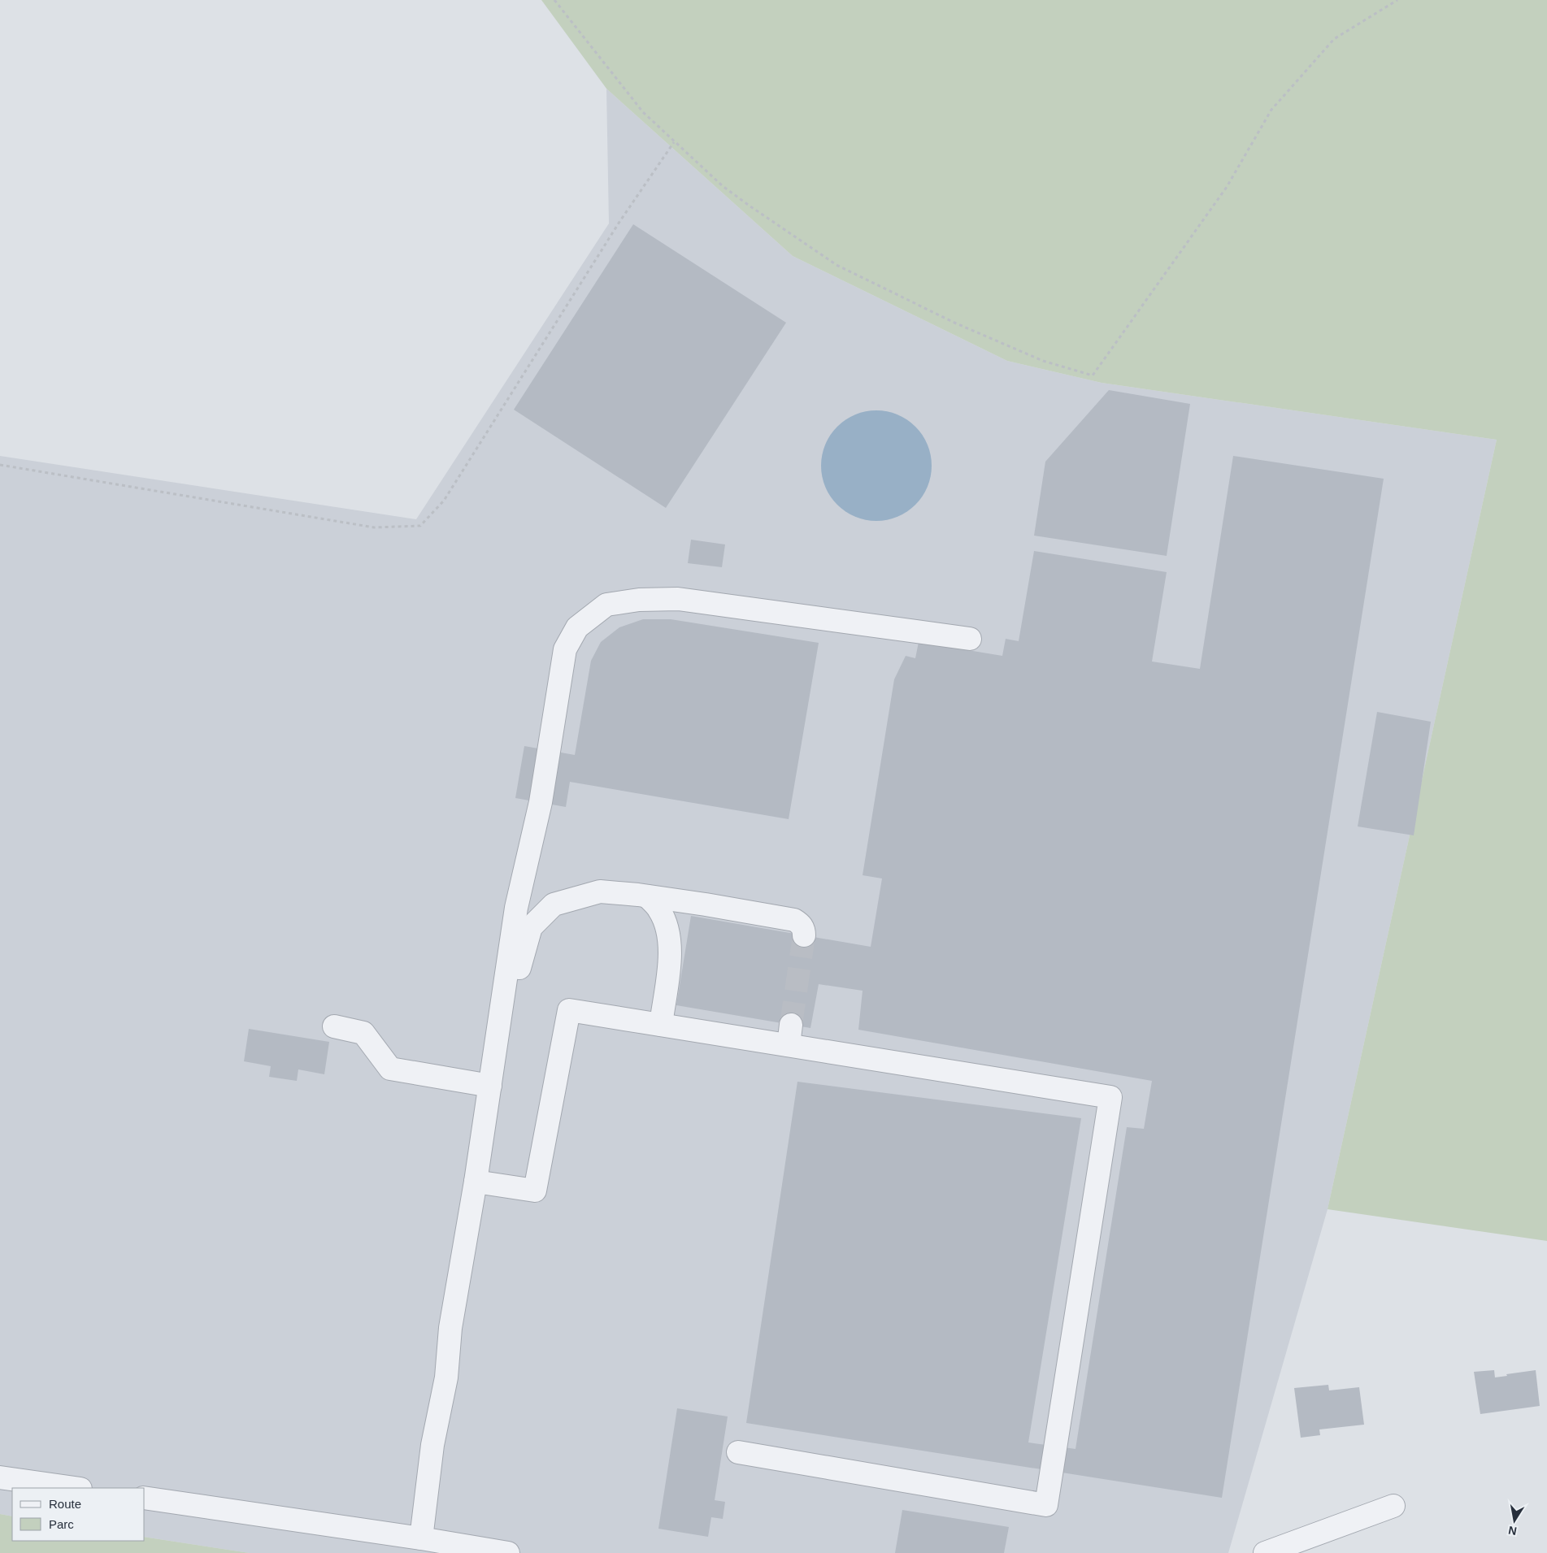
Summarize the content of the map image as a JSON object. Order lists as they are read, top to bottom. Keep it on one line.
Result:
{"legend":["Route","Parc"],"north":"bottom"}
